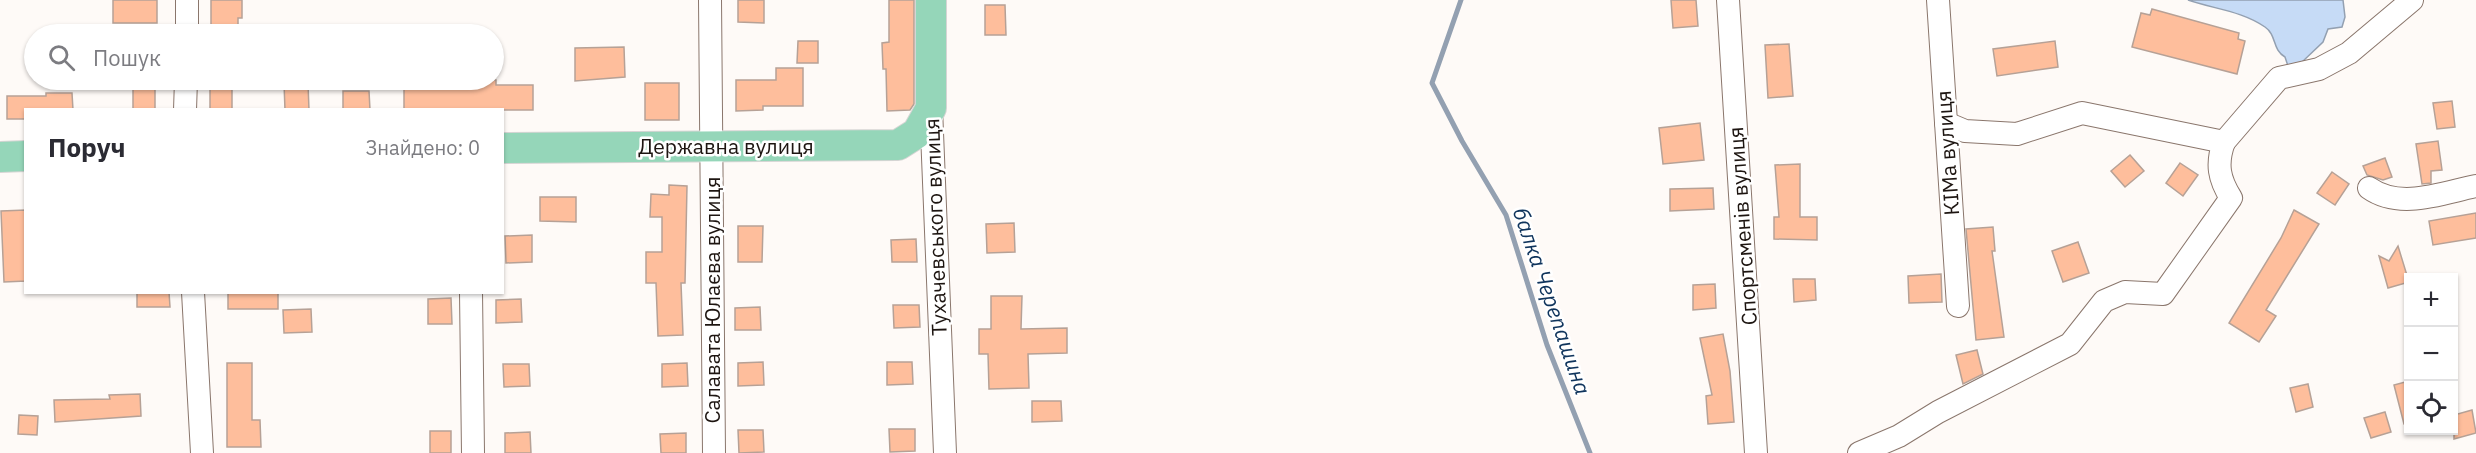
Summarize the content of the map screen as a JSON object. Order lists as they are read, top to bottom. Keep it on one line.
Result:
{"streets":{"main road":["Державна вулиця","Тухачевського вулиця"],"street":["КІМа вулиця","Спортсменів вулиця","Салавата Юлаєва вулиця"]},"crossings":[["Державна вулиця","Тухачевського вулиця"],["Державна вулиця","Салавата Юлаєва вулиця"]],"water":["балка Черепашина"],"page":{"search":"Пошук","heading":["Поруч","Знайдено: 0"],"map_buttons":["+","−"]}}
